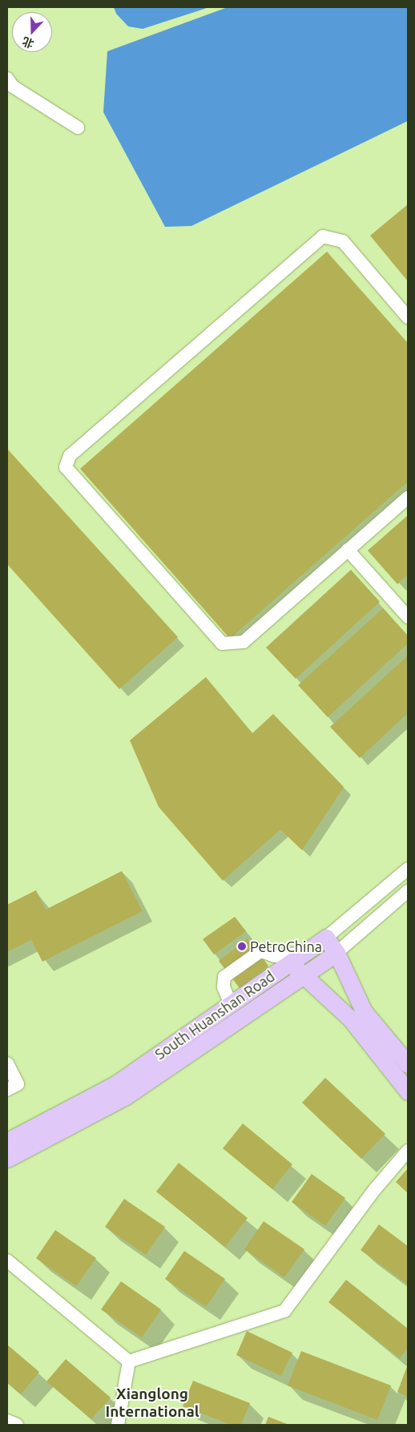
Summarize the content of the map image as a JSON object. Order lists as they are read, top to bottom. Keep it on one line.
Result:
{"streets":{"main road":["South Huanshan Road"]},"districts":["Xianglong International"],"places":["PetroChina"],"north":"bottom"}
